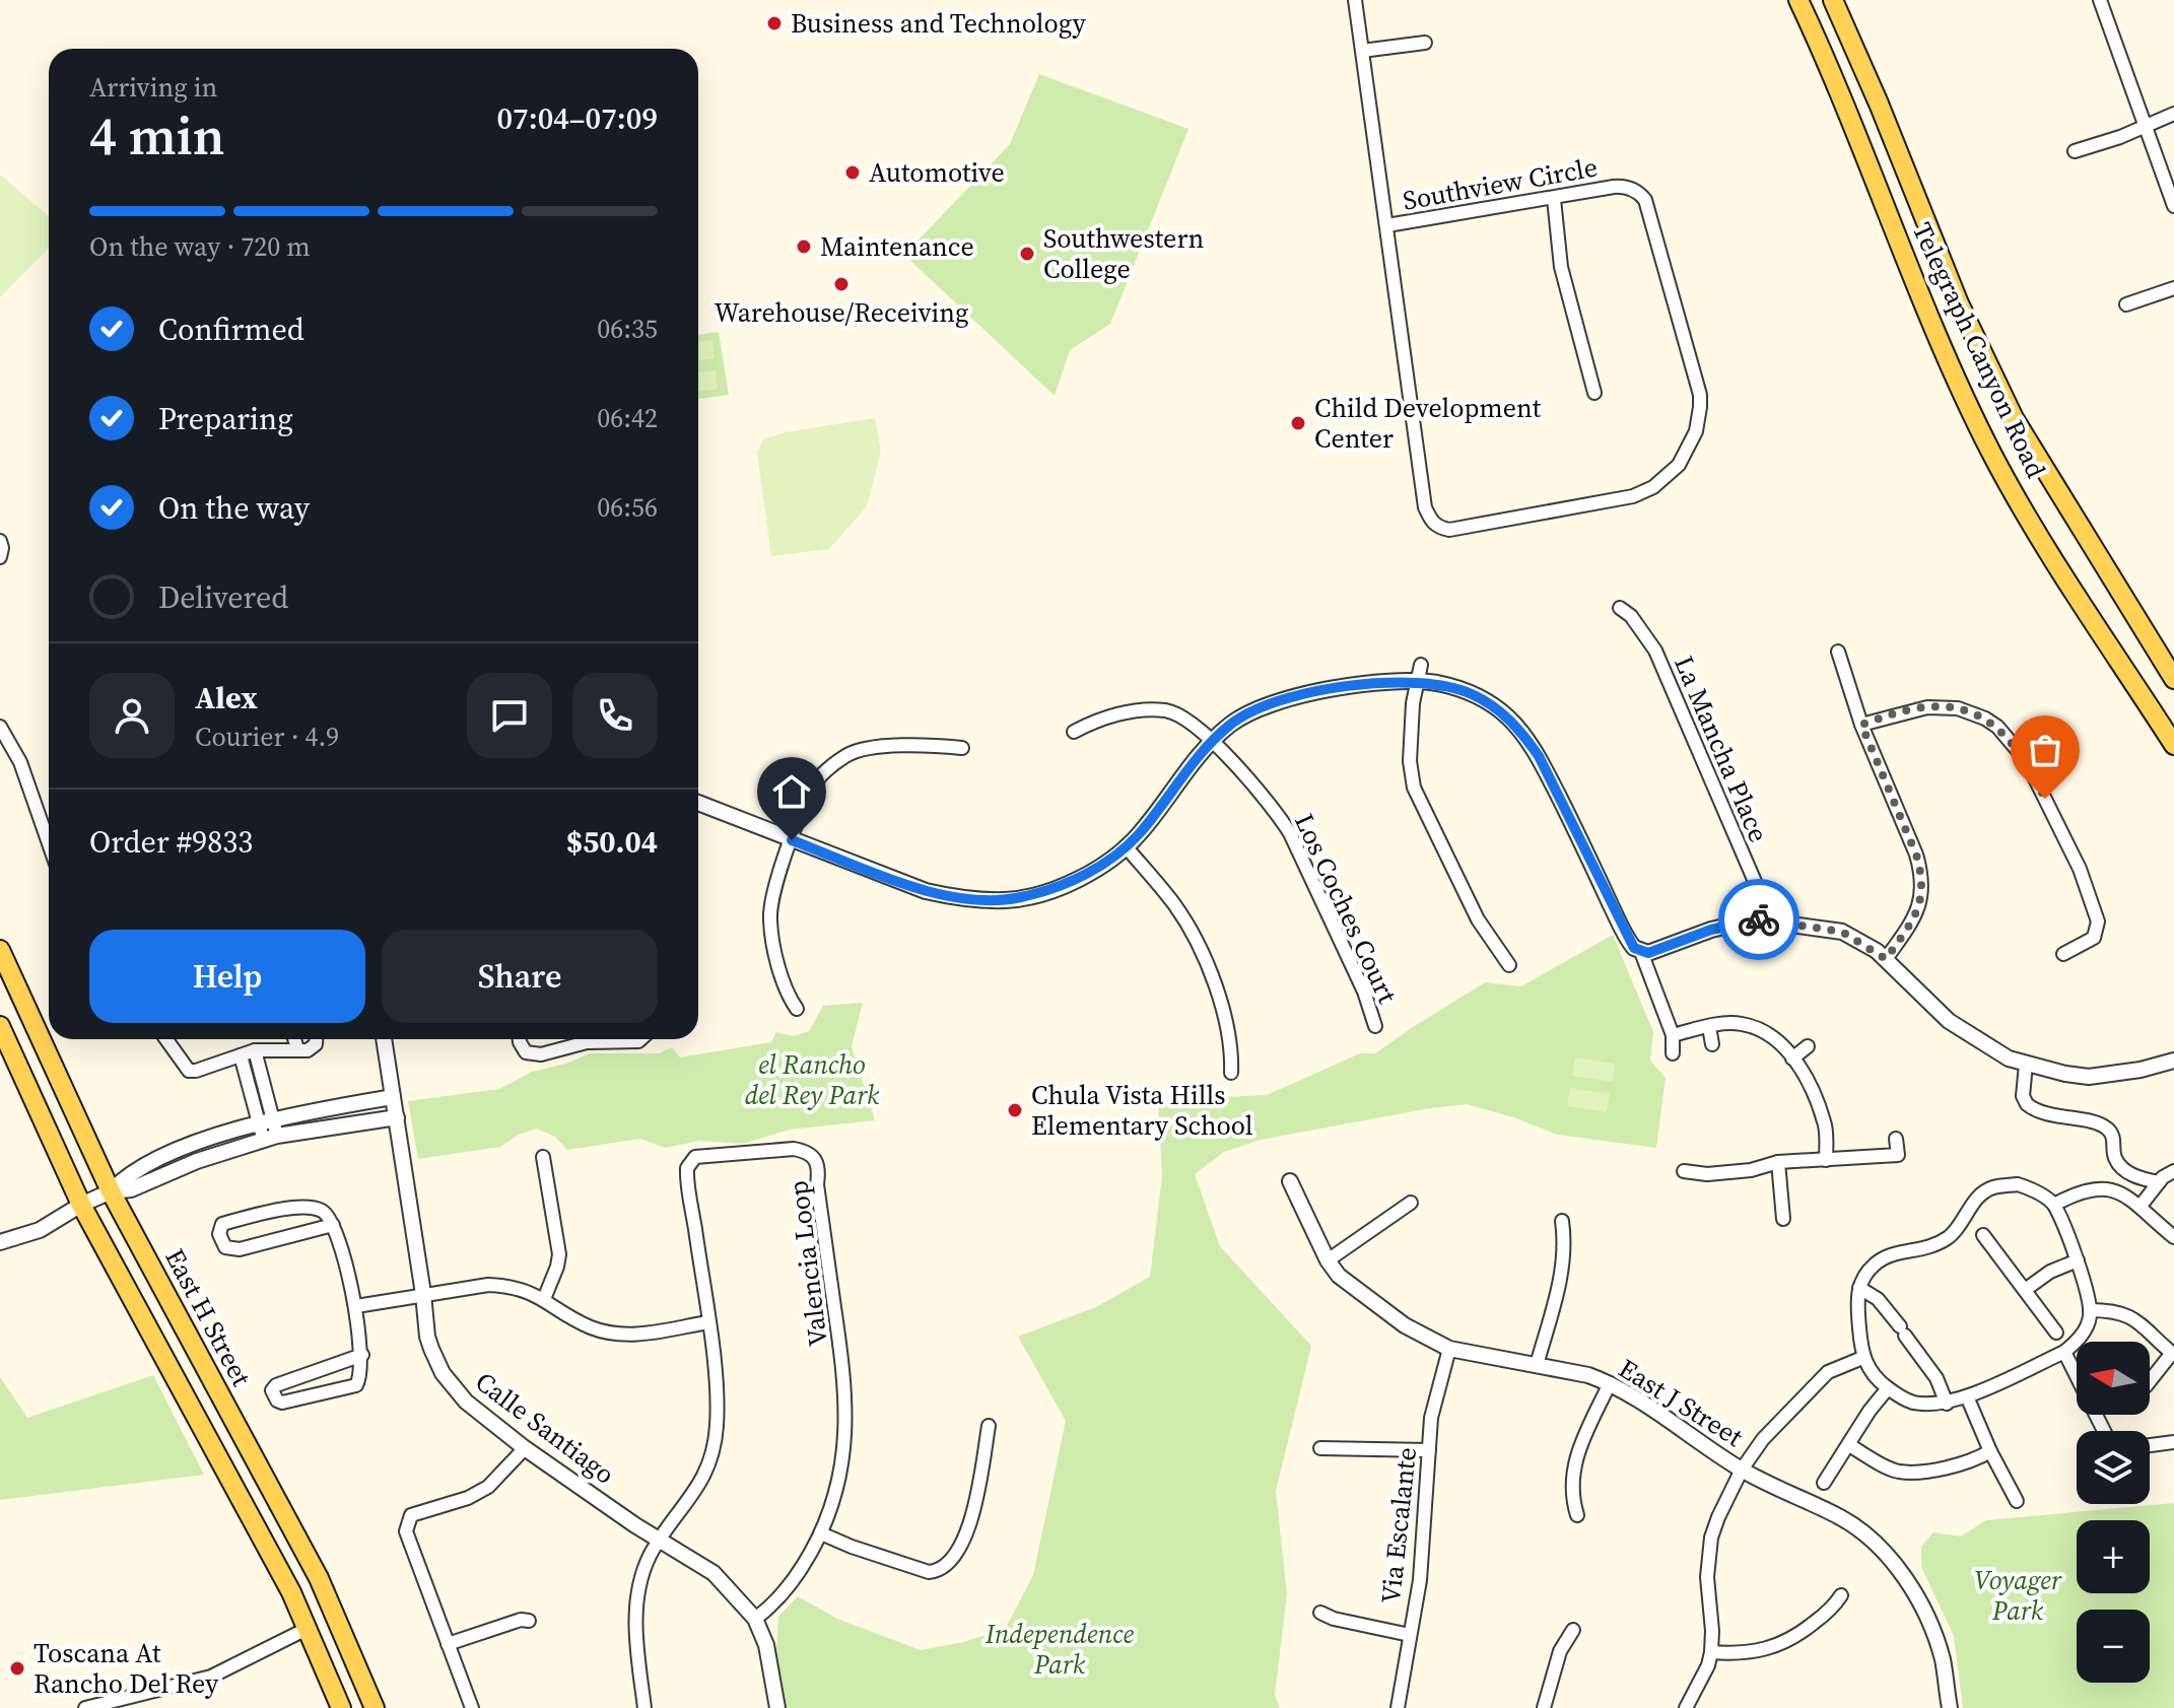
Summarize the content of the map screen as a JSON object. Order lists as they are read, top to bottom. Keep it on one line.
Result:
{"streets":{"main road":["Telegraph Canyon Road","East H Street"],"street":["Southview Circle","La Mancha Place","Los Coches Court","Valencia Loop","East J Street","Calle Santiago","Via Escalante"]},"crossings":[["Valencia Loop","Calle Santiago"],["East J Street","Via Escalante"]],"parks":["el Rancho del Rey Park","Voyager Park","Independence Park"],"places":["Business and Technology","Automotive","Maintenance","Southwestern College","Warehouse/Receiving","Child Development Center","Chula Vista Hills Elementary School","Toscana At Rancho Del Rey"],"north":"left","page":{"heading":["4 min","Arriving in","07:04–07:09"],"panel":["Alex","Courier · 4.9","Order #9833","$50.04"],"bar":"On the way · 720 m","list":[["Confirmed","06:35"],["Preparing","06:42"],["On the way","06:56"],"Delivered"],"buttons":["Help","Share"],"map_buttons":["+","−"]}}
